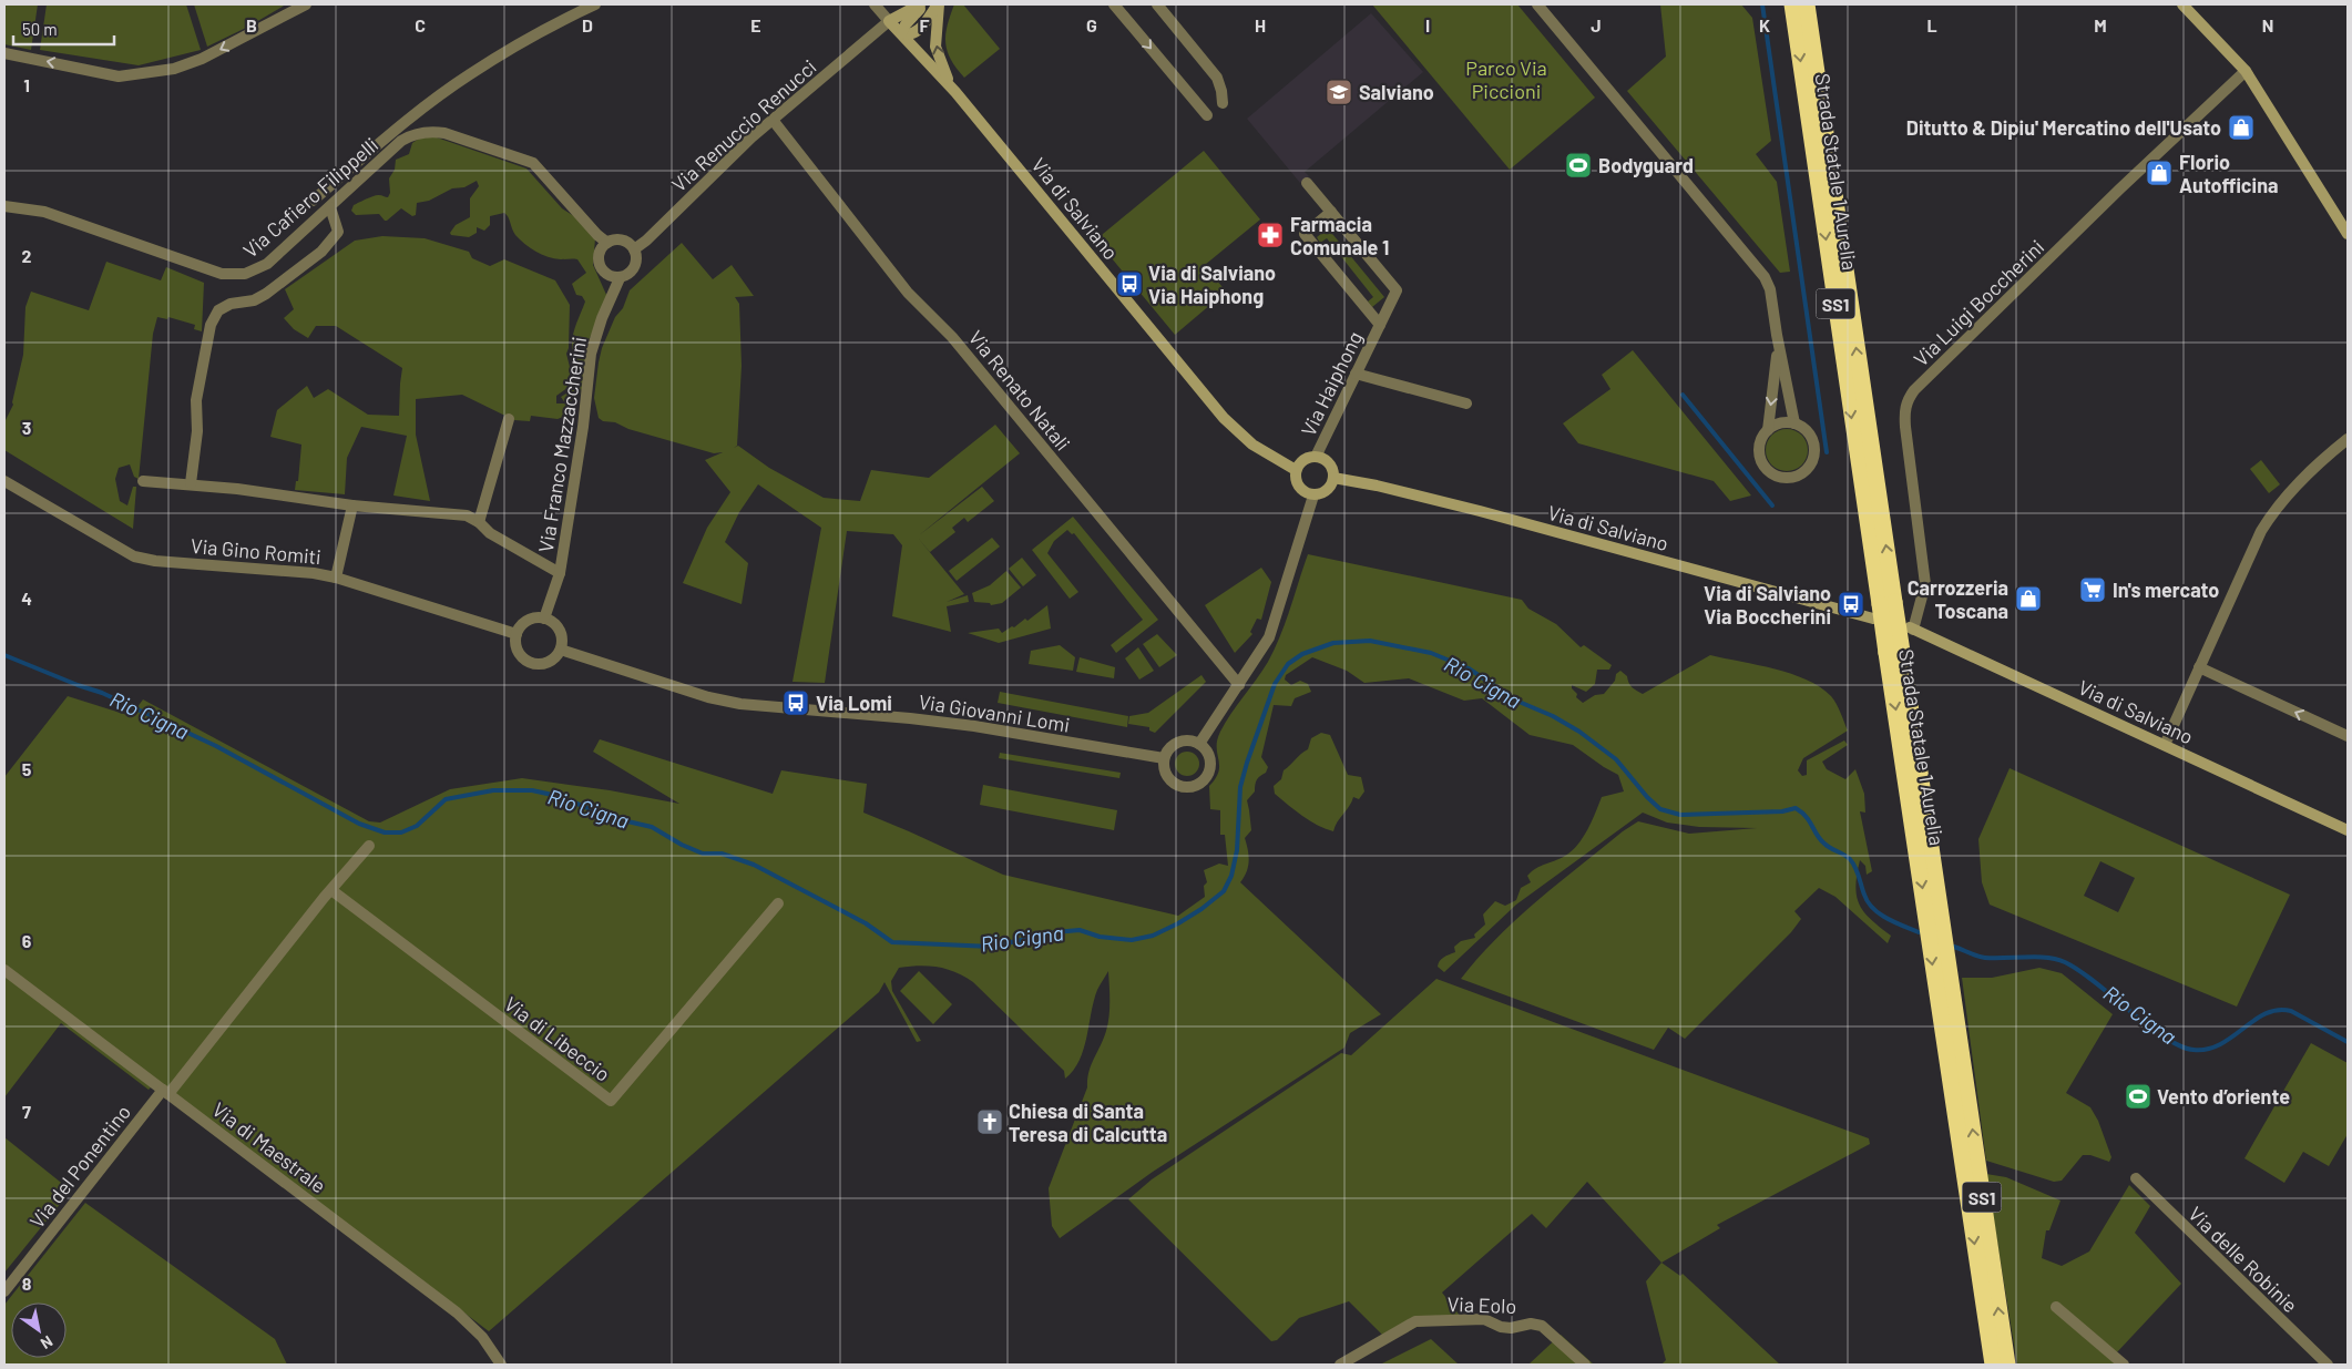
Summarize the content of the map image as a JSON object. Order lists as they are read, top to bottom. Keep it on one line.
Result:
{"streets":{"highway":["Strada Statale 1 Aurelia","SS1"],"street":["Via Renuccio Renucci","Via Cafiero Filippelli","Via di Salviano","Via Luigi Boccherini","Via Haiphong","Via Renato Natali","Via Franco Mazzaccherini","Via Gino Romiti","Via Giovanni Lomi","Via di Libeccio","Via di Maestrale","Via del Ponentino","Via delle Robinie","Via Eolo"]},"crossings":[["Via Renuccio Renucci","Via Cafiero Filippelli"],["Via Renuccio Renucci","Via di Salviano"],["Via Renuccio Renucci","Via Renato Natali"],["Via Renuccio Renucci","Via Franco Mazzaccherini"],["Strada Statale 1 Aurelia","Via di Salviano"],["Via Cafiero Filippelli","Via Franco Mazzaccherini"],["Via di Salviano","Via Luigi Boccherini"],["Via di Salviano","Via Haiphong"],["Via Franco Mazzaccherini","Via Gino Romiti"],["Via Franco Mazzaccherini","Via Giovanni Lomi"],["Via Gino Romiti","Via Giovanni Lomi"],["Via di Maestrale","Via del Ponentino"]],"water":["Rio Cigna"],"parks":["Parco Via Piccioni"],"places":{"school or university":["Salviano"],"shop":["Ditutto & Dipiu' Mercatino dell'Usato","Florio Autofficina","Carrozzeria Toscana"],"sports":["Bodyguard","Vento d’oriente"],"pharmacy":["Farmacia Comunale 1"],"bus stop":["Via di Salviano Via Haiphong","Via di Salviano Via Boccherini","Via Lomi"],"supermarket":["In's mercato"],"church":["Chiesa di Santa Teresa di Calcutta"]},"scale_bar":"50 m","north":"bottom right","grid":{"columns":["B","C","D","E","F","G","H","I","J","K","L","M","N"],"rows":["1","2","3","4","5","6","7","8"]}}
